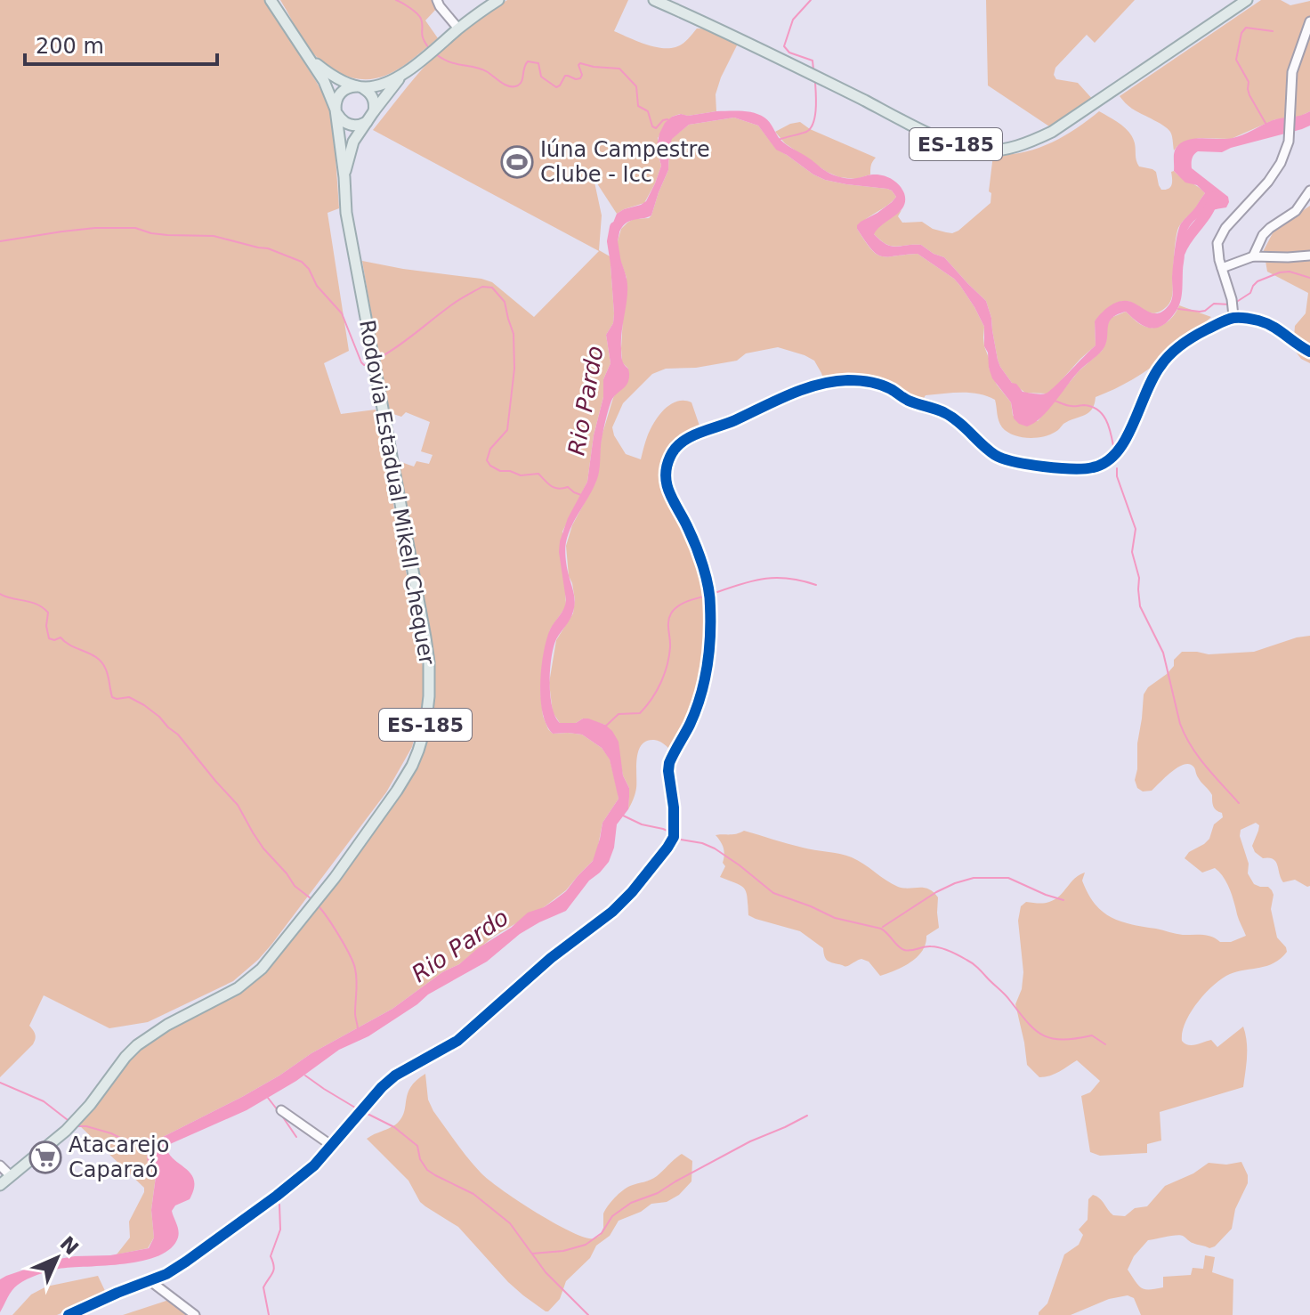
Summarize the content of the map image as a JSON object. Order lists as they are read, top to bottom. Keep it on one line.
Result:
{"streets":{"main road":["ES-185","Rodovia Estadual Mikell Chequer"]},"crossings":[["ES-185","Rodovia Estadual Mikell Chequer"]],"water":["Rio Pardo"],"places":{"sports":["Iúna Campestre Clube - Icc"],"supermarket":["Atacarejo Caparaó"]},"scale_bar":"200 m","north":"top right"}
